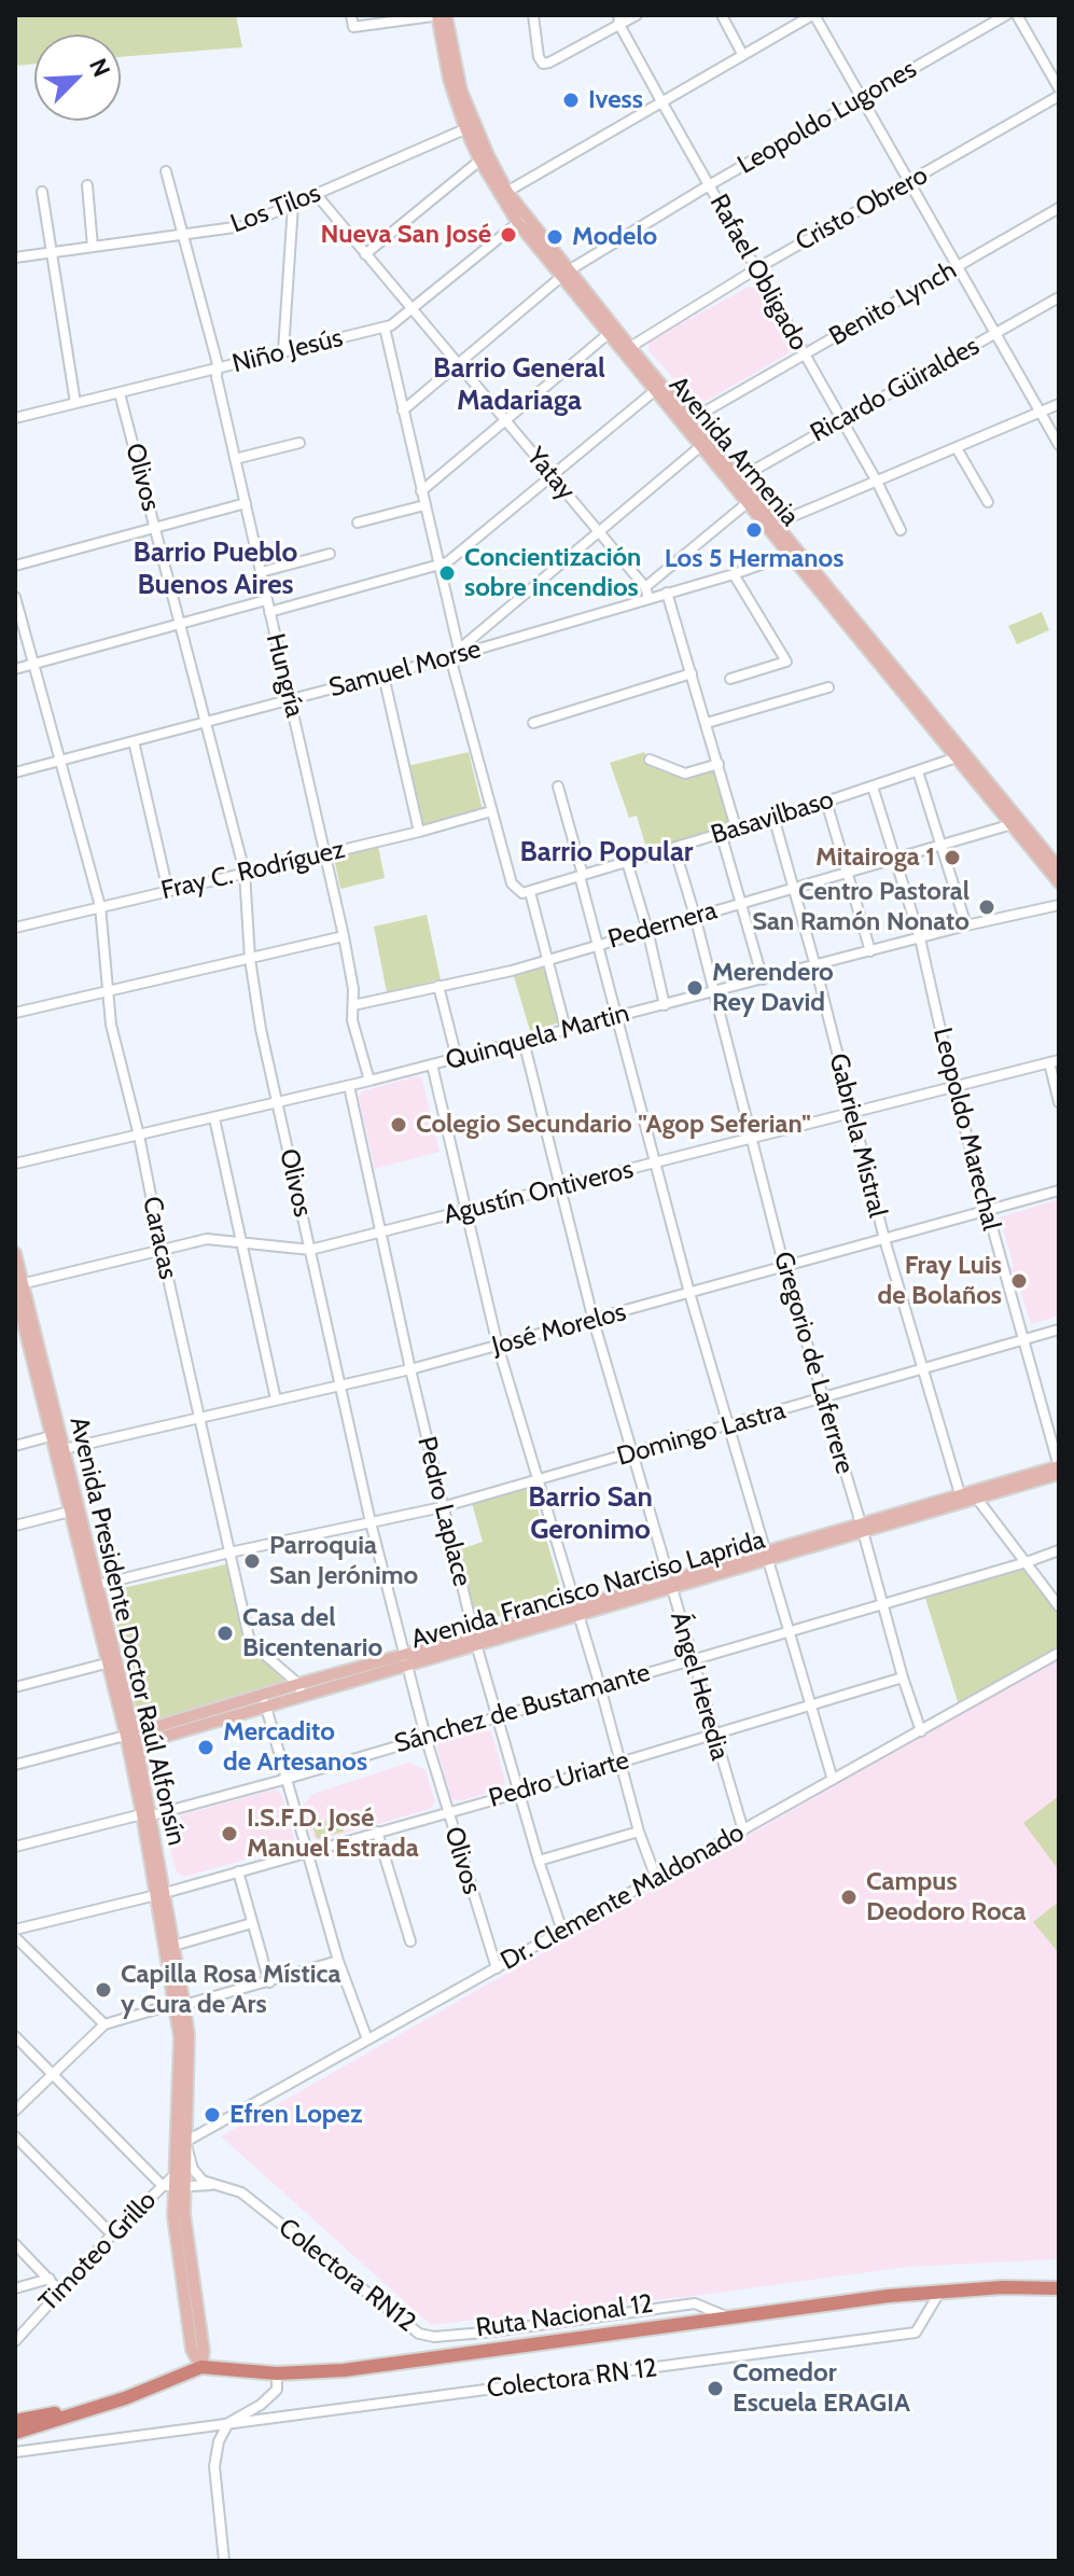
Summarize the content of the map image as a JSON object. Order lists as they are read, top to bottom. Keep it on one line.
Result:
{"streets":{"highway":["Ruta Nacional 12"],"main road":["Avenida Armenia","Avenida Francisco Narciso Laprida","Avenida Presidente Doctor Raúl Alfonsín"],"street":["Leopoldo Lugones","Los Tilos","Cristo Obrero","Rafael Obligado","Benito Lynch","Niño Jesús","Ricardo Güiraldes","Yatay","Olivos","Samuel Morse","Hungría","Basavilbaso","Fray C. Rodríguez","Pedernera","Quinquela Martin","Leopoldo Marechal","Gabriela Mistral","Agustín Ontiveros","Caracas","José Morelos","Gregorio de Laferrere","Domingo Lastra","Pedro Laplace","Ángel Heredia","Sánchez de Bustamante","Pedro Uriarte","Dr. Clemente Maldonado","Timoteo Grillo","Colectora RN12","Colectora RN 12"]},"crossings":[["Leopoldo Lugones","Rafael Obligado"],["Leopoldo Lugones","Avenida Armenia"],["Leopoldo Lugones","Yatay"],["Los Tilos","Avenida Armenia"],["Los Tilos","Yatay"],["Los Tilos","Hungría"],["Cristo Obrero","Rafael Obligado"],["Cristo Obrero","Avenida Armenia"],["Rafael Obligado","Benito Lynch"],["Rafael Obligado","Ricardo Güiraldes"],["Benito Lynch","Avenida Armenia"],["Niño Jesús","Avenida Armenia"],["Niño Jesús","Yatay"],["Niño Jesús","Olivos"],["Niño Jesús","Hungría"],["Ricardo Güiraldes","Avenida Armenia"],["Avenida Armenia","Samuel Morse"],["Avenida Armenia","Basavilbaso"],["Avenida Armenia","Pedernera"],["Yatay","Samuel Morse"],["Olivos","Samuel Morse"],["Olivos","Fray C. Rodríguez"],["Olivos","Quinquela Martin"],["Olivos","Agustín Ontiveros"],["Olivos","José Morelos"],["Olivos","Domingo Lastra"],["Olivos","Avenida Francisco Narciso Laprida"],["Olivos","Sánchez de Bustamante"],["Olivos","Pedro Uriarte"],["Olivos","Dr. Clemente Maldonado"],["Samuel Morse","Hungría"],["Samuel Morse","Caracas"],["Hungría","Fray C. Rodríguez"],["Hungría","Pedernera"],["Hungría","Quinquela Martin"],["Basavilbaso","Leopoldo Marechal"],["Basavilbaso","Gabriela Mistral"],["Basavilbaso","Gregorio de Laferrere"],["Fray C. Rodríguez","Caracas"],["Pedernera","Leopoldo Marechal"],["Pedernera","Gabriela Mistral"],["Pedernera","Gregorio de Laferrere"],["Quinquela Martin","Leopoldo Marechal"],["Quinquela Martin","Gabriela Mistral"],["Quinquela Martin","Caracas"],["Quinquela Martin","Gregorio de Laferrere"],["Quinquela Martin","Pedro Laplace"],["Quinquela Martin","Ángel Heredia"],["Leopoldo Marechal","Agustín Ontiveros"],["Leopoldo Marechal","José Morelos"],["Leopoldo Marechal","Domingo Lastra"],["Leopoldo Marechal","Avenida Francisco Narciso Laprida"],["Gabriela Mistral","Agustín Ontiveros"],["Gabriela Mistral","José Morelos"],["Gabriela Mistral","Domingo Lastra"],["Gabriela Mistral","Avenida Francisco Narciso Laprida"],["Agustín Ontiveros","Caracas"],["Agustín Ontiveros","Gregorio de Laferrere"],["Agustín Ontiveros","Pedro Laplace"],["Agustín Ontiveros","Avenida Presidente Doctor Raúl Alfonsín"],["Agustín Ontiveros","Ángel Heredia"],["Caracas","José Morelos"],["Caracas","Domingo Lastra"],["Caracas","Avenida Francisco Narciso Laprida"],["José Morelos","Gregorio de Laferrere"],["José Morelos","Pedro Laplace"],["José Morelos","Avenida Presidente Doctor Raúl Alfonsín"],["José Morelos","Ángel Heredia"],["Gregorio de Laferrere","Domingo Lastra"],["Gregorio de Laferrere","Avenida Francisco Narciso Laprida"],["Gregorio de Laferrere","Sánchez de Bustamante"],["Gregorio de Laferrere","Pedro Uriarte"],["Gregorio de Laferrere","Dr. Clemente Maldonado"],["Domingo Lastra","Pedro Laplace"],["Domingo Lastra","Avenida Presidente Doctor Raúl Alfonsín"],["Domingo Lastra","Ángel Heredia"],["Pedro Laplace","Avenida Francisco Narciso Laprida"],["Pedro Laplace","Sánchez de Bustamante"],["Pedro Laplace","Pedro Uriarte"],["Pedro Laplace","Dr. Clemente Maldonado"],["Avenida Francisco Narciso Laprida","Avenida Presidente Doctor Raúl Alfonsín"],["Avenida Francisco Narciso Laprida","Ángel Heredia"],["Avenida Presidente Doctor Raúl Alfonsín","Sánchez de Bustamante"],["Avenida Presidente Doctor Raúl Alfonsín","Pedro Uriarte"],["Avenida Presidente Doctor Raúl Alfonsín","Dr. Clemente Maldonado"],["Avenida Presidente Doctor Raúl Alfonsín","Timoteo Grillo"],["Avenida Presidente Doctor Raúl Alfonsín","Colectora RN12"],["Avenida Presidente Doctor Raúl Alfonsín","Ruta Nacional 12"],["Ángel Heredia","Sánchez de Bustamante"],["Ángel Heredia","Pedro Uriarte"],["Ángel Heredia","Dr. Clemente Maldonado"],["Timoteo Grillo","Colectora RN12"],["Colectora RN12","Ruta Nacional 12"],["Ruta Nacional 12","Colectora RN 12"]],"districts":["Barrio General Madariaga","Barrio Pueblo Buenos Aires","Barrio Popular","Barrio San Geronimo"],"places":["Ivess","Nueva San José","Modelo","Los 5 Hermanos","Concientización sobre incendios","Mitairoga 1","Centro Pastoral San Ramón Nonato","Merendero Rey David","Colegio Secundario \"Agop Seferian\"","Fray Luis de Bolaños","Parroquia San Jerónimo","Casa del Bicentenario","Mercadito de Artesanos","I.S.F.D. José Manuel Estrada","Campus Deodoro Roca","Capilla Rosa Mística y Cura de Ars","Efren Lopez","Comedor Escuela ERAGIA"],"north":"top right"}
